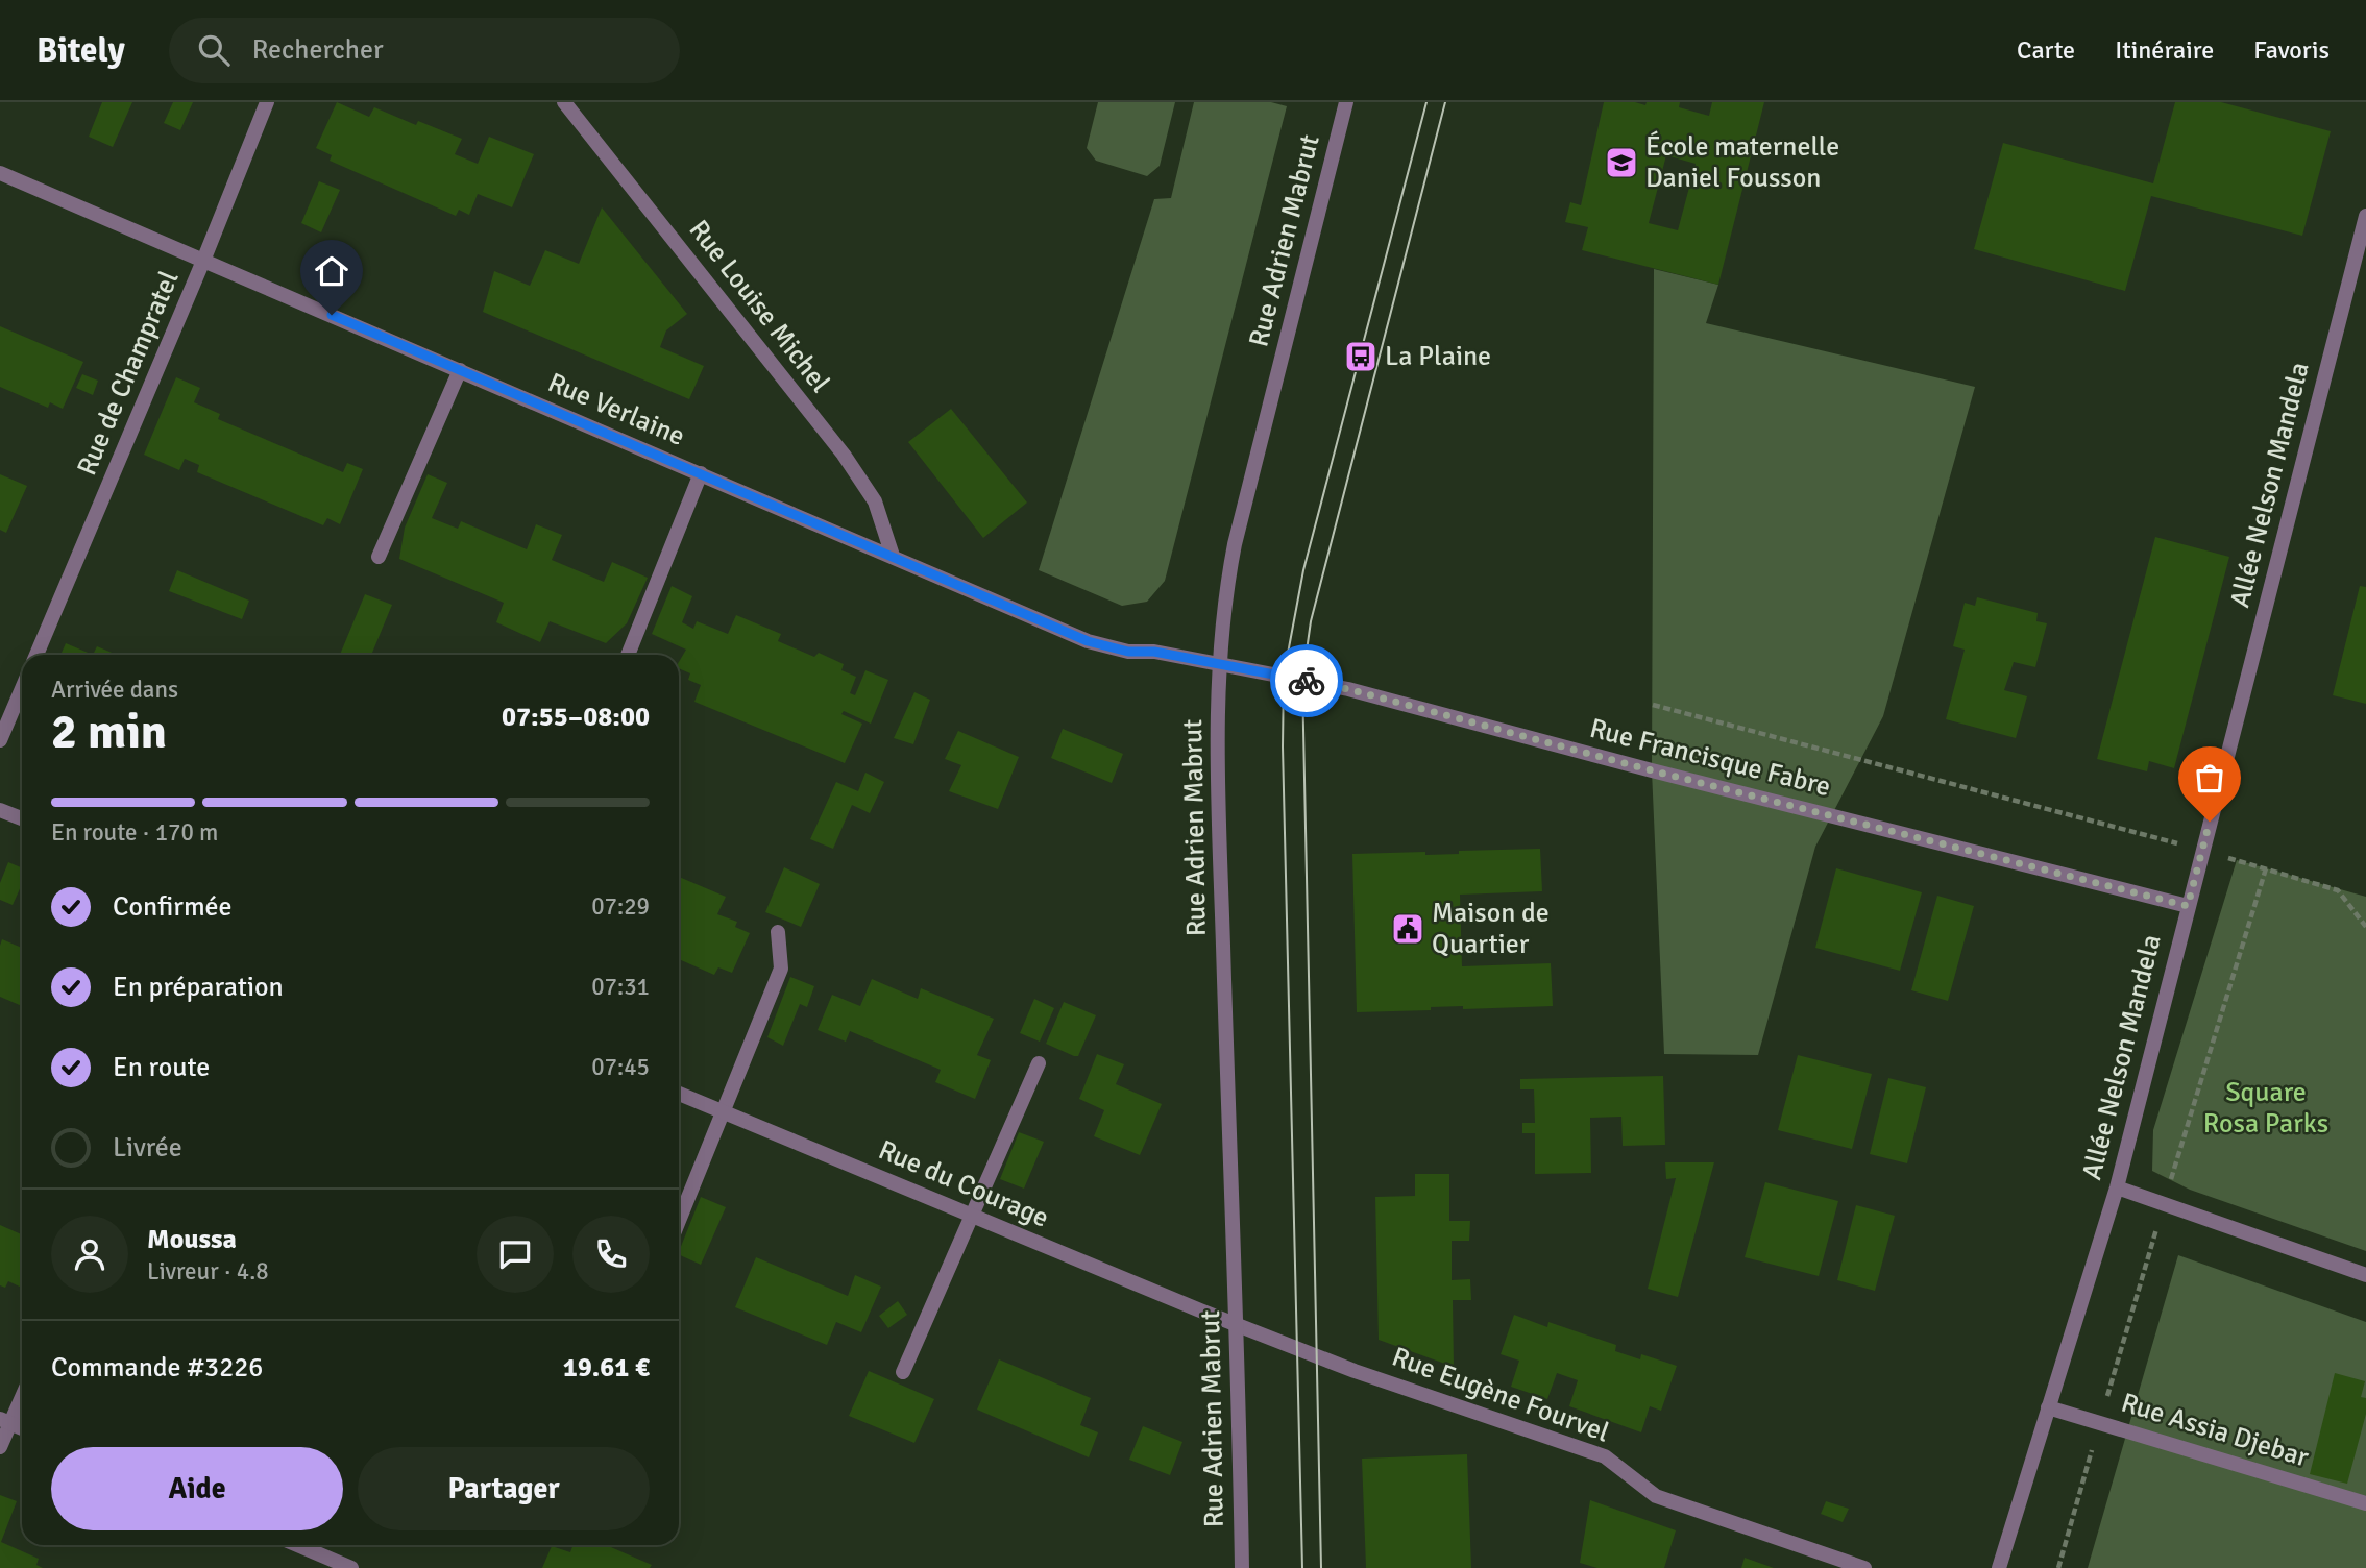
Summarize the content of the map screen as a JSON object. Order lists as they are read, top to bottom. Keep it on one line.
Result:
{"streets":{"street":["Rue Adrien Mabrut","Rue Louise Michel","Rue de Champratel","Rue Verlaine","Allée Nelson Mandela","Rue Francisque Fabre","Rue du Courage","Rue Eugène Fourvel","Rue Assia Djebar"]},"crossings":[["Rue Adrien Mabrut","Rue Verlaine"],["Rue Adrien Mabrut","Rue Francisque Fabre"],["Rue Adrien Mabrut","Rue du Courage"],["Rue Adrien Mabrut","Rue Eugène Fourvel"],["Rue Louise Michel","Rue Verlaine"],["Rue de Champratel","Rue Verlaine"],["Rue Verlaine","Rue Francisque Fabre"],["Allée Nelson Mandela","Rue Francisque Fabre"],["Allée Nelson Mandela","Rue Assia Djebar"],["Rue du Courage","Rue Eugène Fourvel"]],"parks":["Square Rosa Parks"],"places":{"school or university":["École maternelle Daniel Fousson"],"bus stop":["La Plaine"],"public building":["Maison de Quartier"]},"page":{"header":"Bitely","search":"Rechercher","nav":["Carte","Itinéraire","Favoris"],"heading":["2 min","Arrivée dans","07:55–08:00"],"panel":["Moussa","Livreur · 4.8","Commande #3226","19.61 €"],"bar":"En route · 170 m","list":[["Confirmée","07:29"],["En préparation","07:31"],["En route","07:45"],"Livrée"],"buttons":["Aide","Partager"]}}
